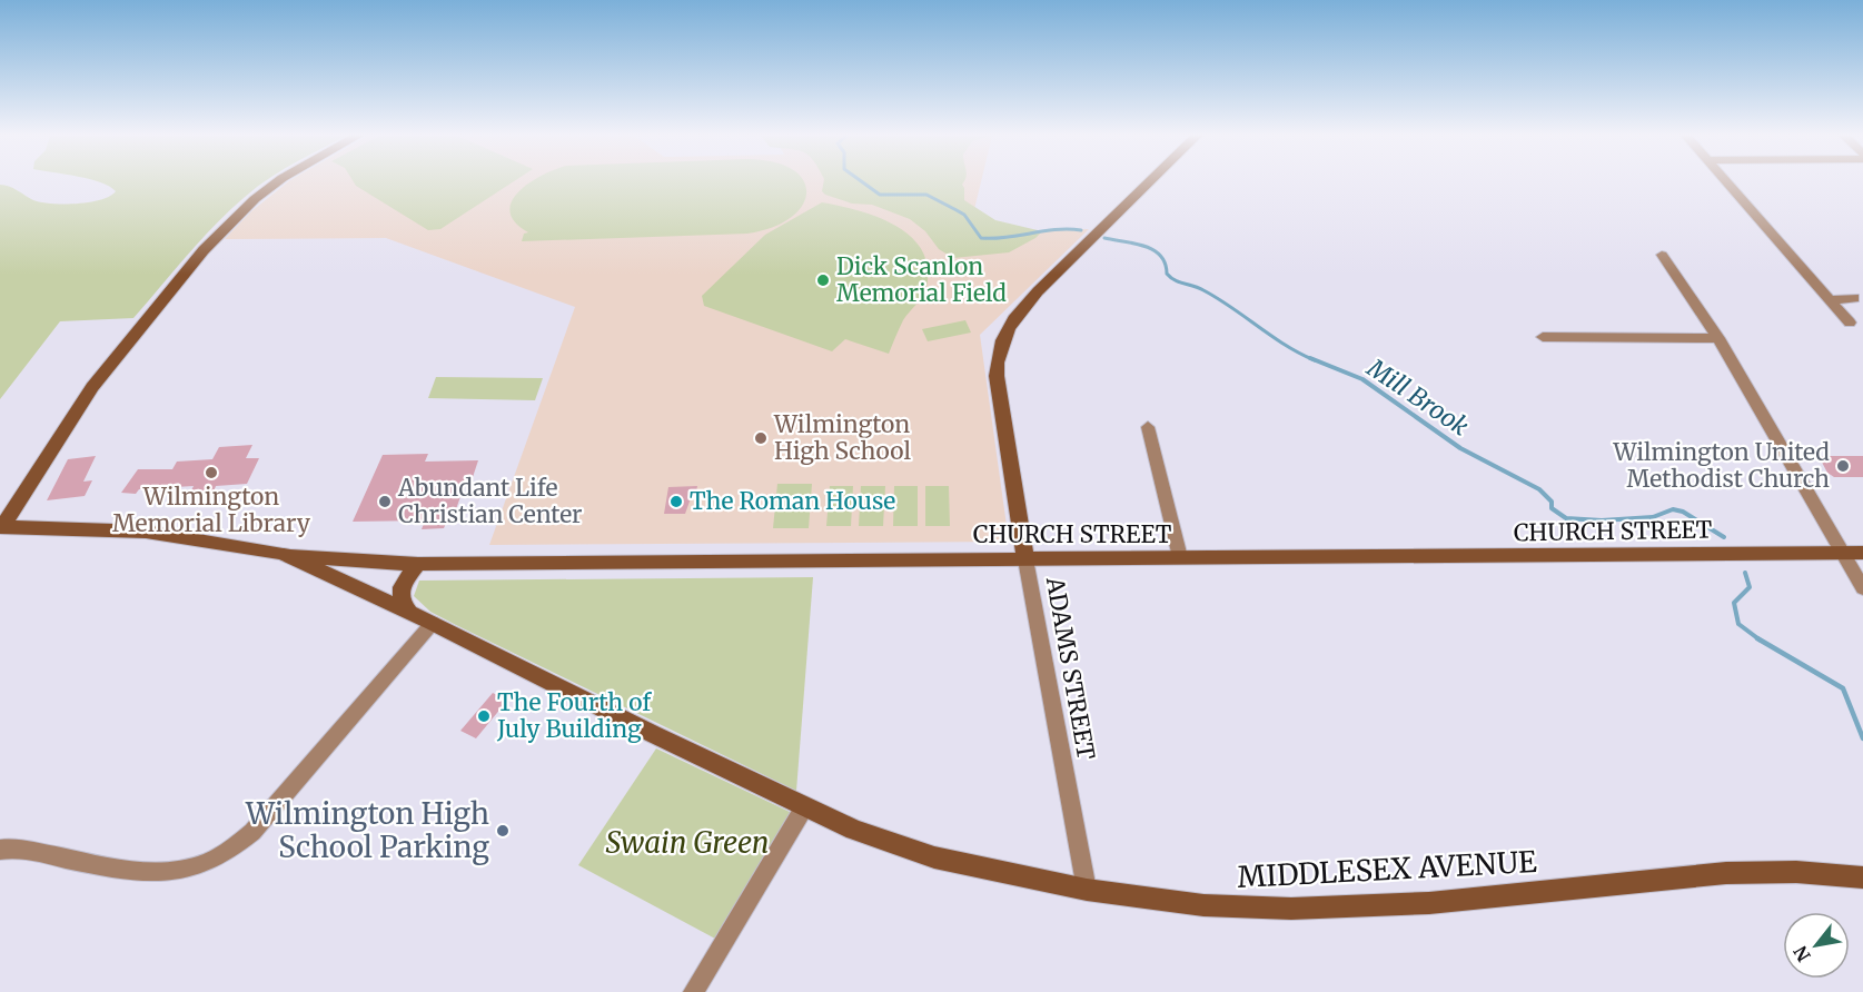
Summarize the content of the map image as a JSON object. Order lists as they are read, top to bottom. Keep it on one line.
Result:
{"streets":{"street":["CHURCH STREET","ADAMS STREET","MIDDLESEX AVENUE"]},"crossings":[["CHURCH STREET","ADAMS STREET"],["CHURCH STREET","MIDDLESEX AVENUE"],["ADAMS STREET","MIDDLESEX AVENUE"]],"water":["Mill Brook"],"parks":["Swain Green"],"places":["Dick Scanlon Memorial Field","Wilmington High School","Wilmington United Methodist Church","Wilmington Memorial Library","Abundant Life Christian Center","The Roman House","The Fourth of July Building","Wilmington High School Parking"],"north":"bottom left"}
